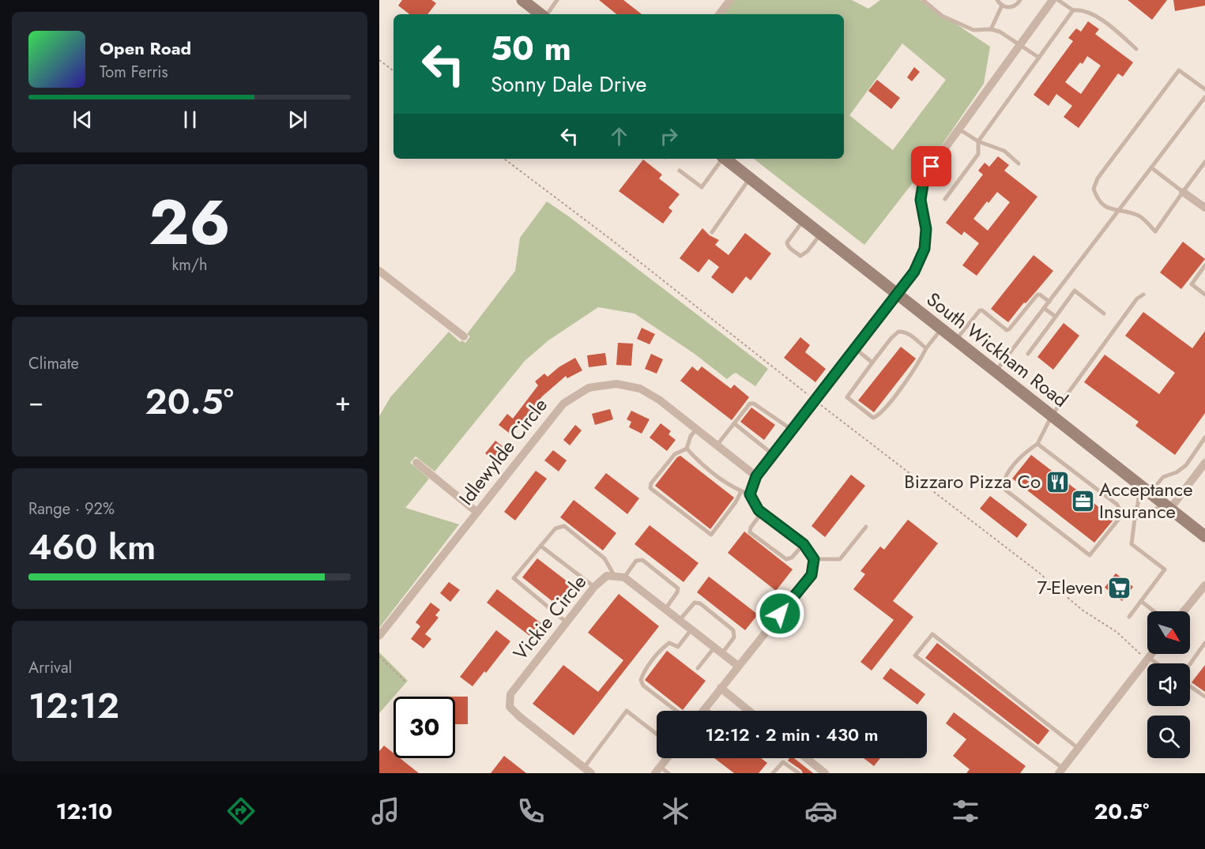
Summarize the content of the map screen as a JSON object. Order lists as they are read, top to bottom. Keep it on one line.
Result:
{"streets":{"main road":["South Wickham Road"],"street":["Idlewylde Circle","Vickie Circle"]},"places":{"restaurant":["Bizzaro Pizza Co"],"office":["Acceptance Insurance"],"supermarket":["7-Eleven"]},"north":"bottom right","page":{"turn":["50 m","Sonny Dale Drive"],"song":["Open Road","Tom Ferris"],"tile":[["26","km/h"],"Climate",["Range · 92%","460 km"],["Arrival","12:12"]],"heat":["−","20.5°","+"],"limit":"30","trip":"12:12 · 2 min · 430 m","tabs":["12:10","20.5°"]}}
